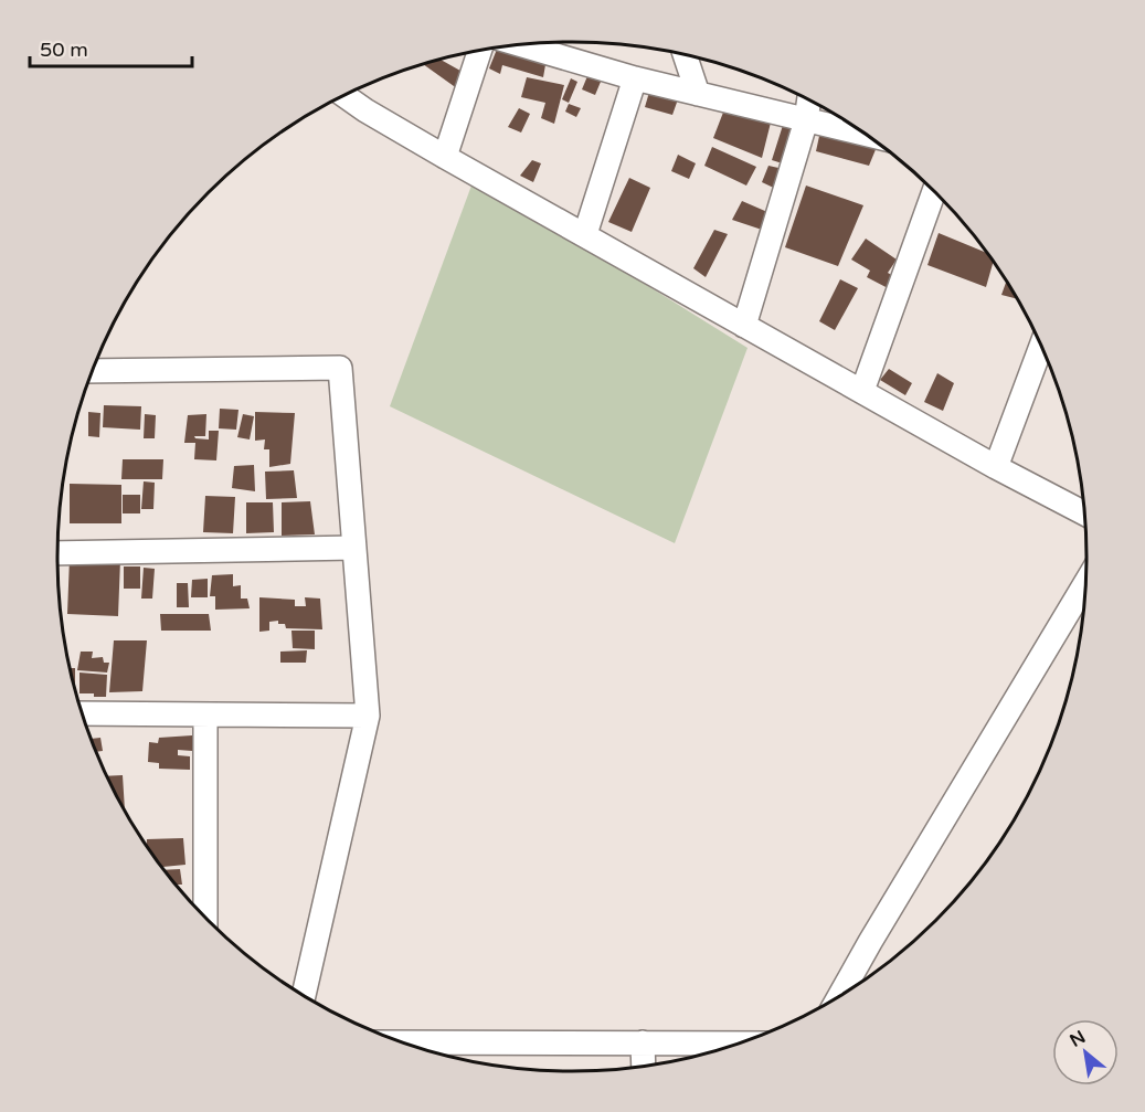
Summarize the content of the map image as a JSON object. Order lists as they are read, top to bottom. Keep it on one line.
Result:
{"scale_bar":"50 m","north":"top left"}
